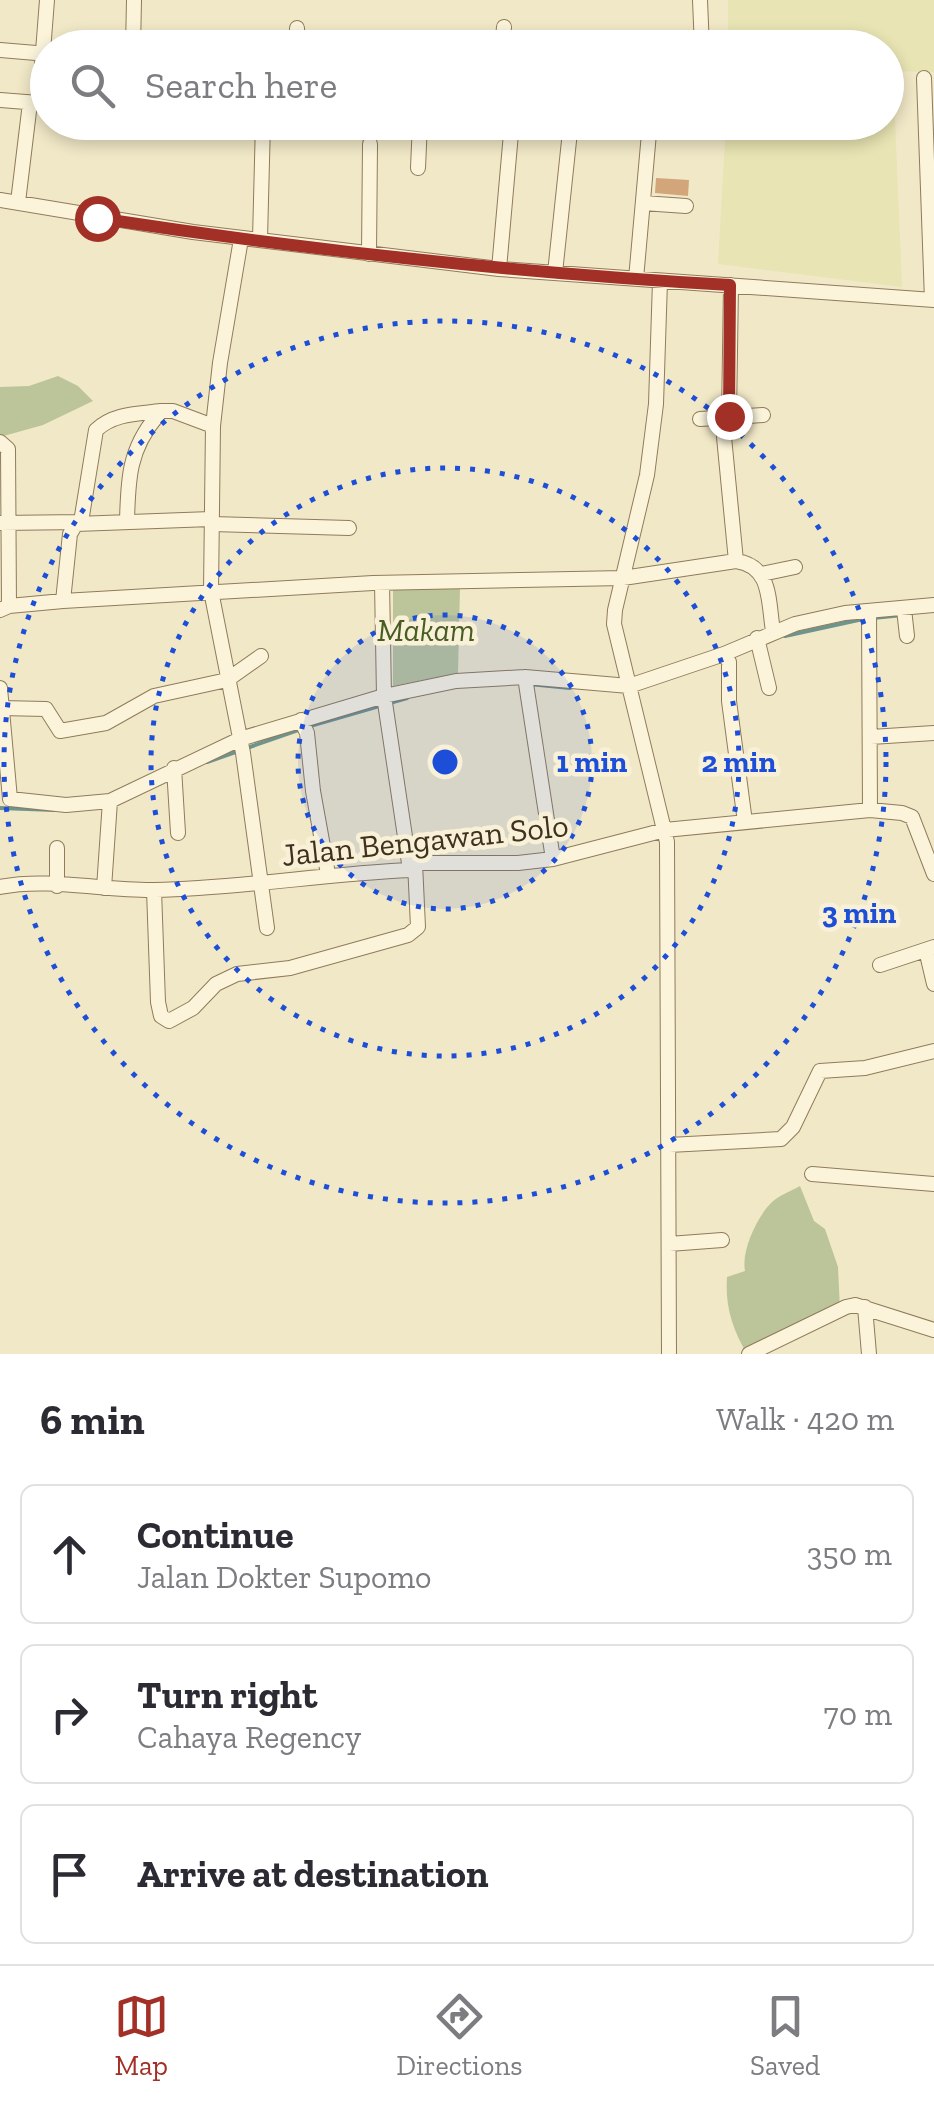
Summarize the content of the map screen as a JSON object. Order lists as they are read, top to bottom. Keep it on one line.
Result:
{"streets":{"street":["Jalan Bengawan Solo"]},"parks":["Makam"],"page":{"search":"Search here","heading":["6 min","Walk · 420 m"],"list":[["Continue","Jalan Dokter Supomo","350 m"],["Turn right","Cahaya Regency","70 m"],"Arrive at destination"],"nav":["Map","Directions","Saved"]},"rings":["1 min","2 min","3 min"]}
